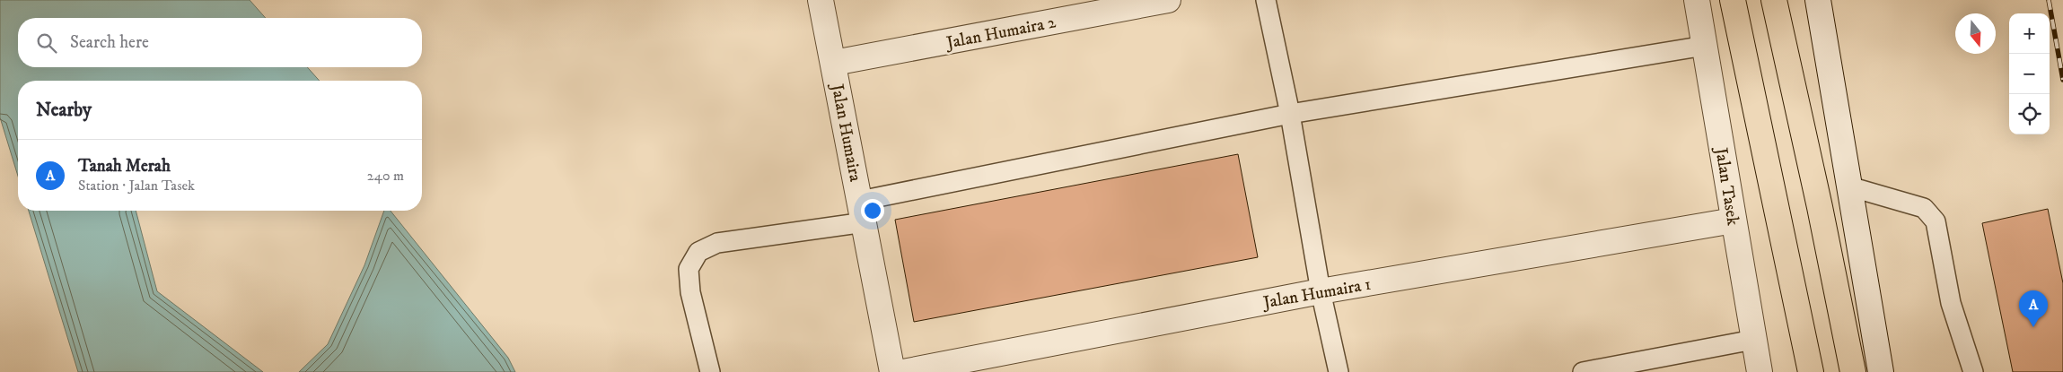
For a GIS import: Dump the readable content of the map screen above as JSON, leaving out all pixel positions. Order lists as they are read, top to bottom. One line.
{"streets":{"street":["Jalan Humaira 2","Jalan Humaira","Jalan Tasek","Jalan Humaira 1"]},"crossings":[["Jalan Humaira 2","Jalan Humaira"],["Jalan Tasek","Jalan Humaira 1"]],"north":"bottom","page":{"map_buttons":["+","−"],"search":"Search here","heading":"Nearby","list":[{"mark":"A","name":"Tanah Merah","note":"Station · Jalan Tasek","value":"240 m"}],"pins":"A"}}
